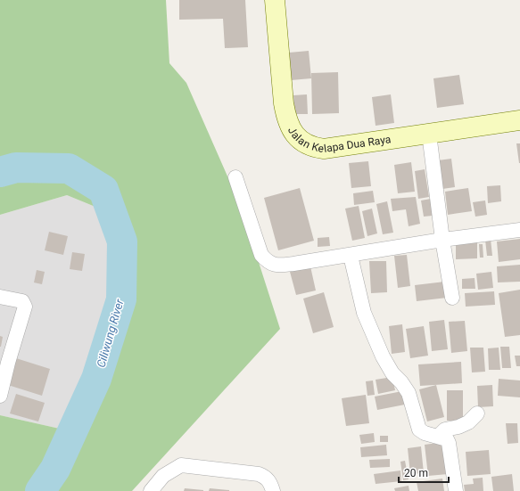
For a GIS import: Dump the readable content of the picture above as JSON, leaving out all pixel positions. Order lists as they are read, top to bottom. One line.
{"streets":{"main road":["Jalan Kelapa Dua Raya"]},"water":["Ciliwung River"],"scale_bar":"20 m"}
